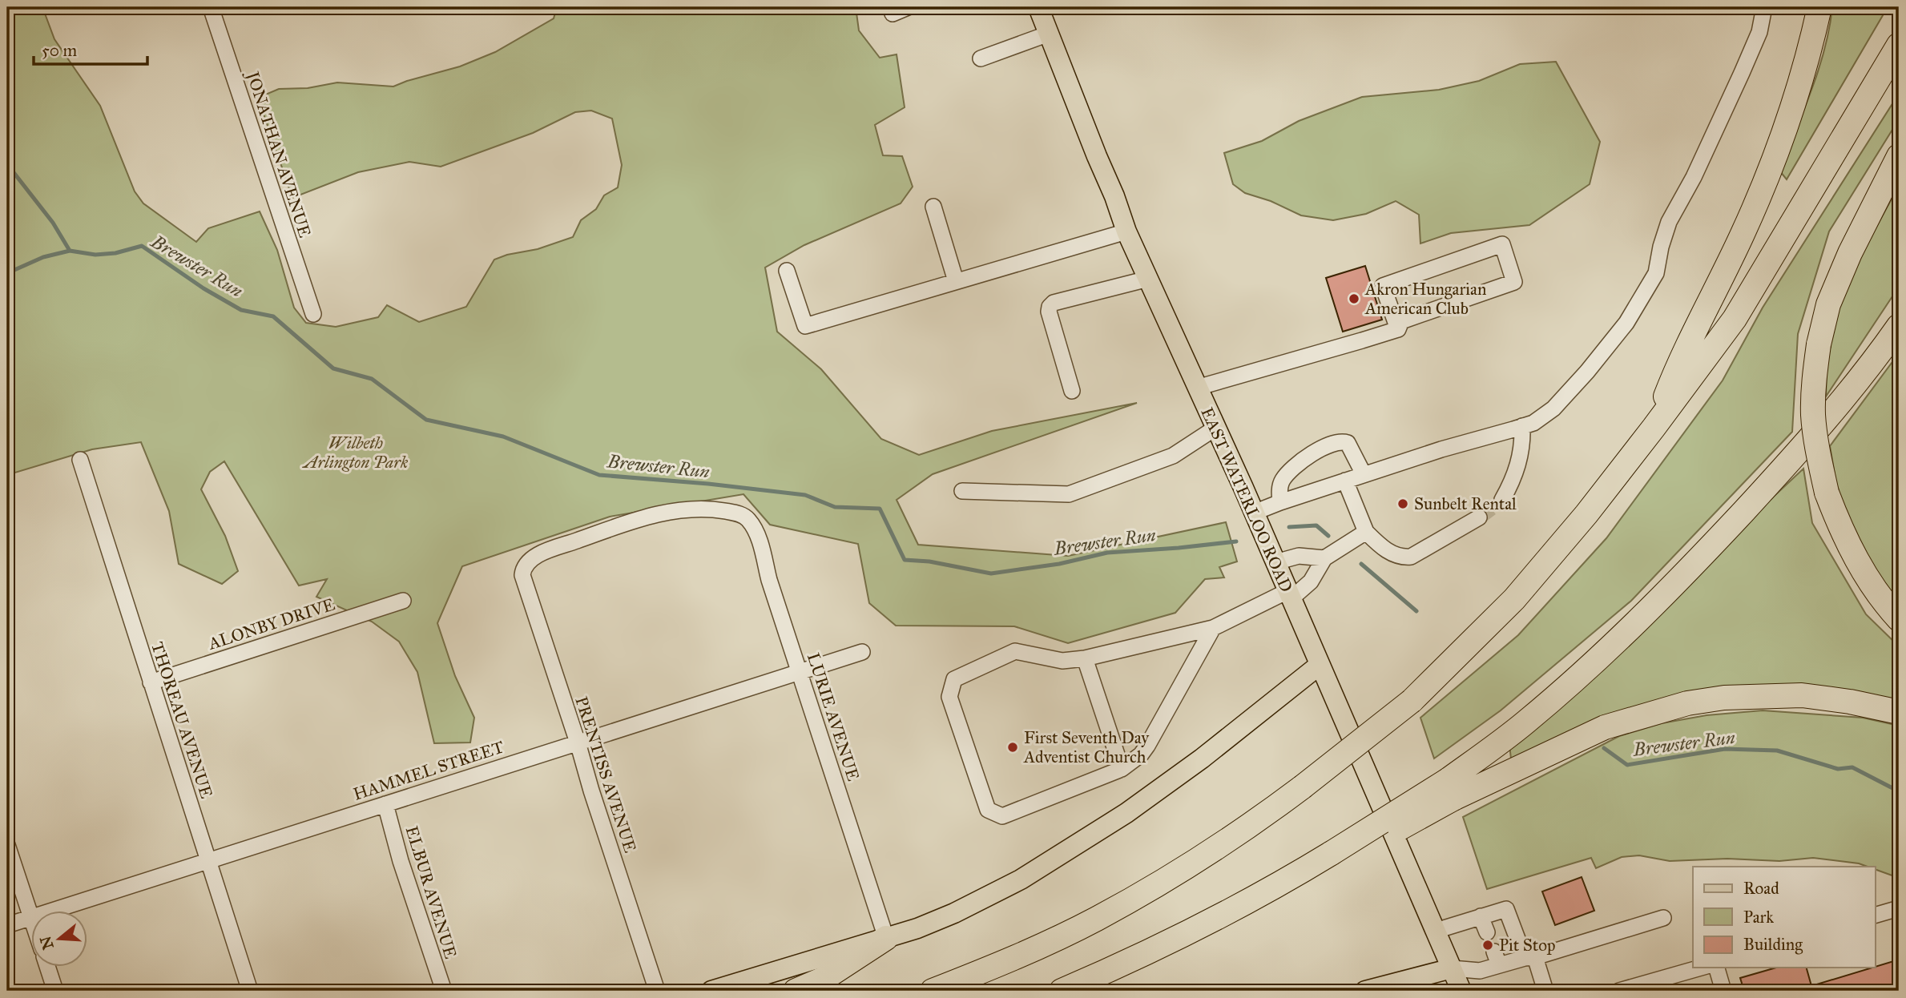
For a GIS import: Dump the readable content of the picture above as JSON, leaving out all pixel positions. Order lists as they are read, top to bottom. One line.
{"streets":{"main road":["EAST WATERLOO ROAD"],"street":["JONATHAN AVENUE","ALONBY DRIVE","LURIE AVENUE","THOREAU AVENUE","HAMMEL STREET","PRENTISS AVENUE","ELBUR AVENUE"]},"crossings":[["ALONBY DRIVE","THOREAU AVENUE"],["LURIE AVENUE","HAMMEL STREET"],["LURIE AVENUE","PRENTISS AVENUE"],["THOREAU AVENUE","HAMMEL STREET"],["HAMMEL STREET","PRENTISS AVENUE"],["HAMMEL STREET","ELBUR AVENUE"]],"water":["Brewster Run"],"parks":["Wilbeth Arlington Park"],"places":["Akron Hungarian American Club","Sunbelt Rental","First Seventh Day Adventist Church","Pit Stop"],"legend":["Road","Park","Building"],"scale_bar":"50 m","north":"left"}
